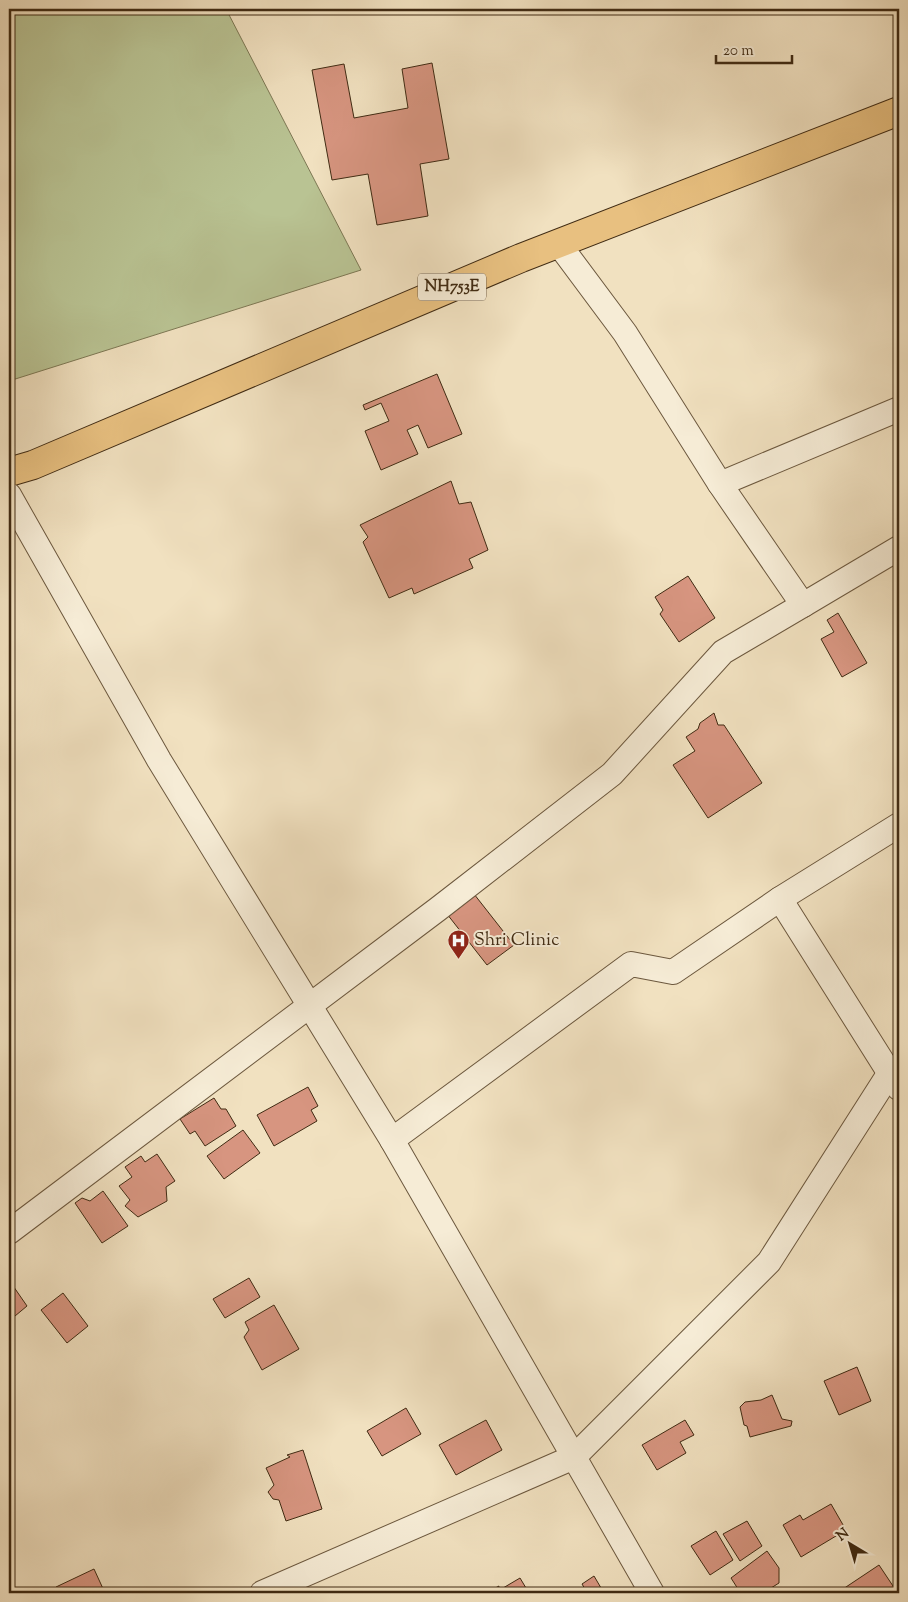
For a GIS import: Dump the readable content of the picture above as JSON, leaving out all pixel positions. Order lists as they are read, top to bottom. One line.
{"streets":{"highway":["NH753E"]},"places":{"hospital":["Shri Clinic"]},"scale_bar":"20 m","north":"top left"}
